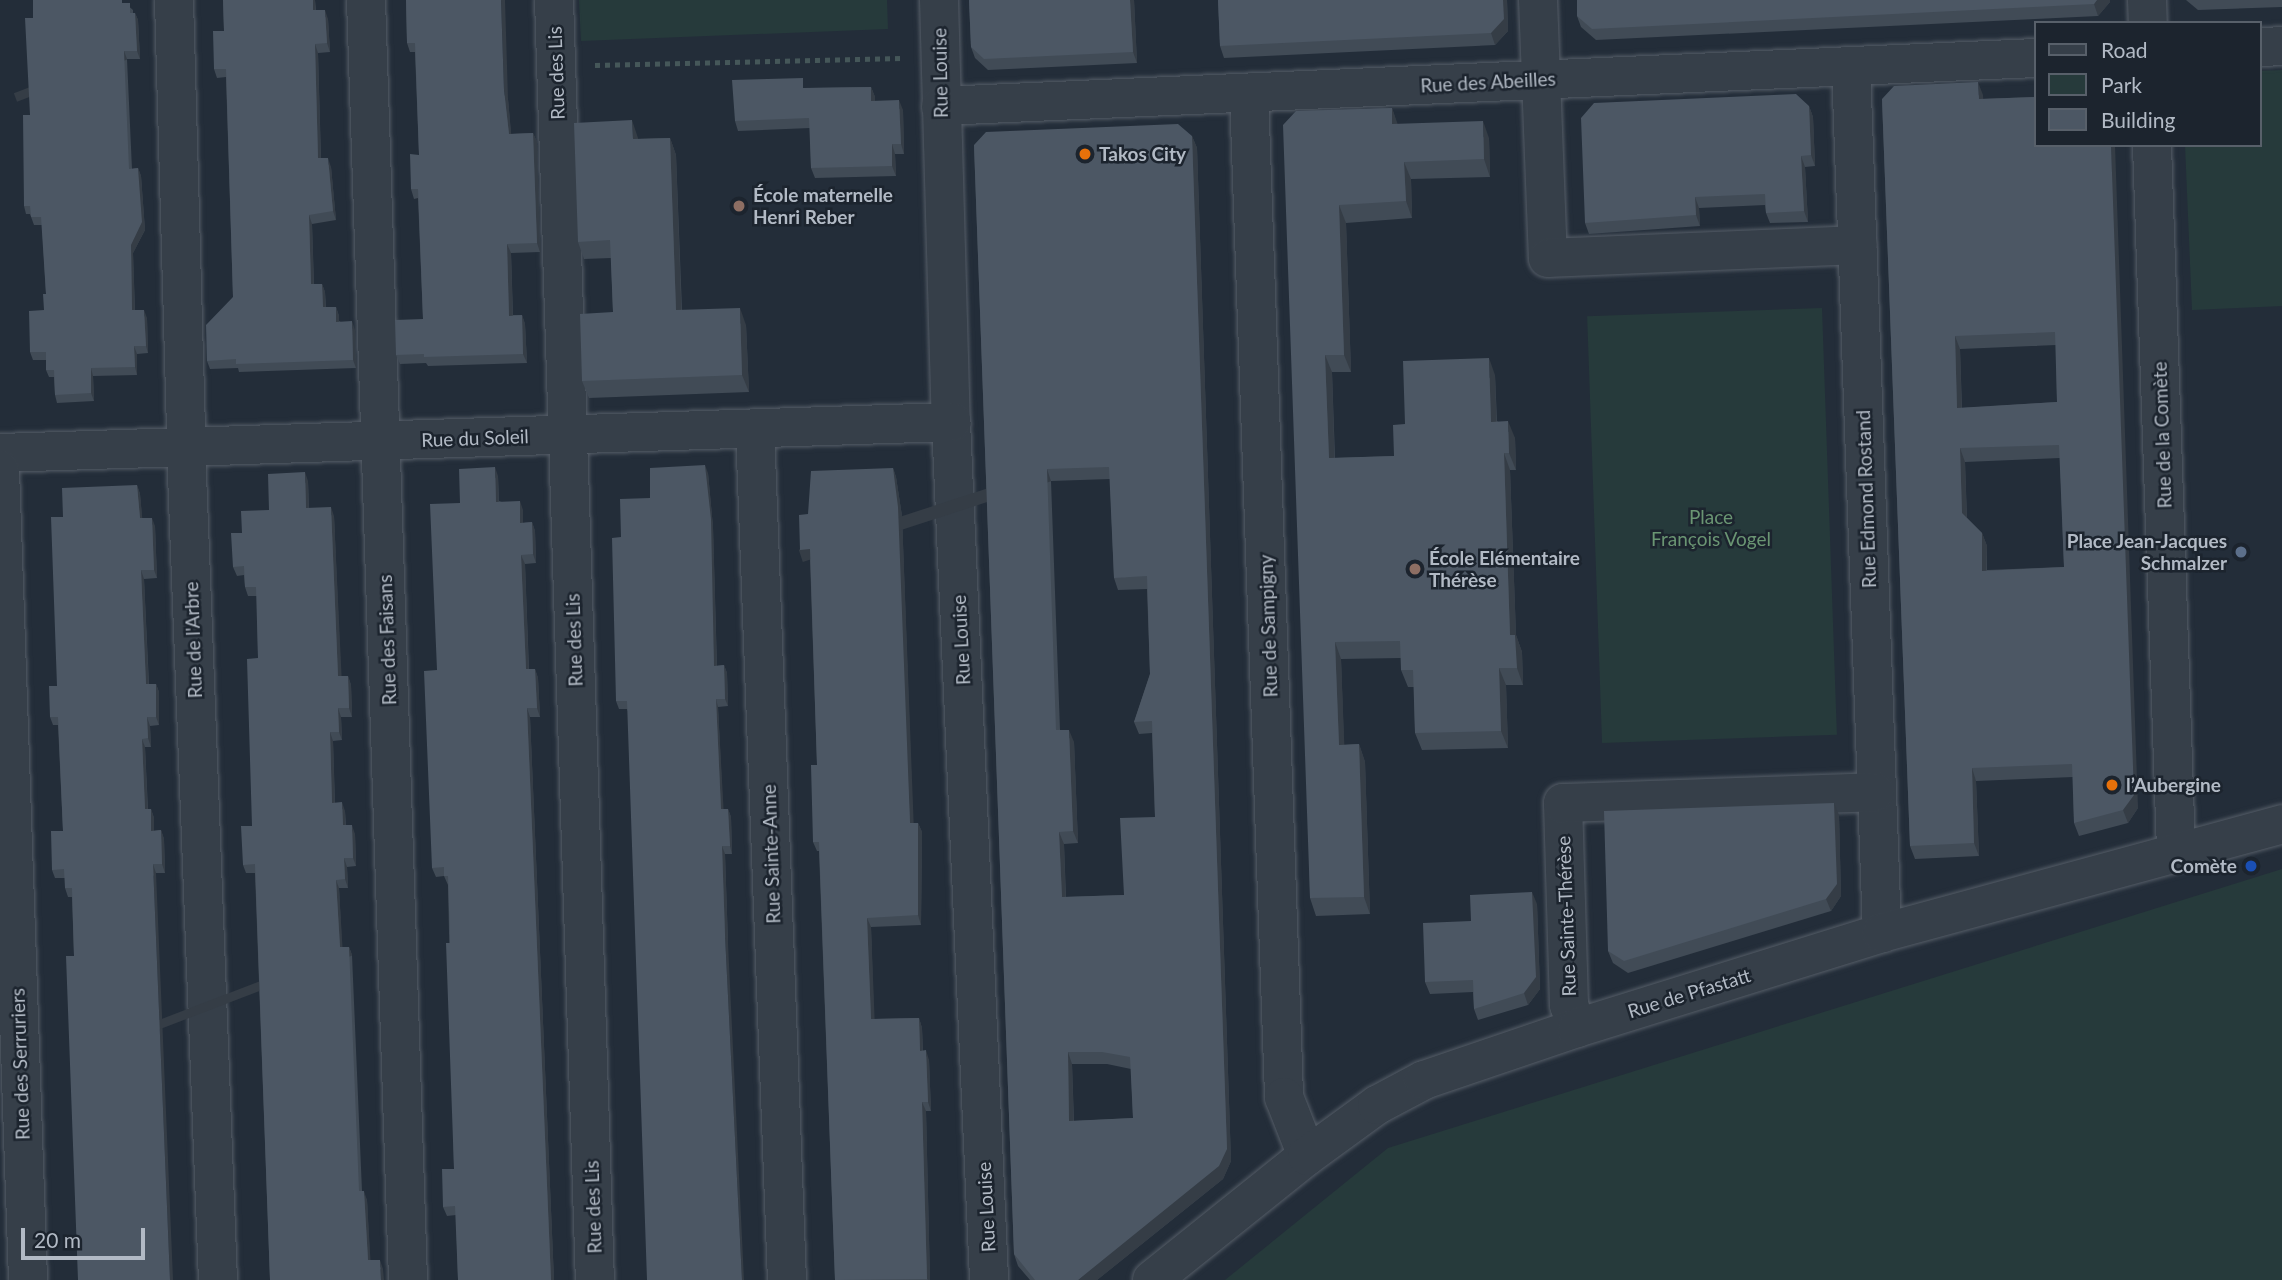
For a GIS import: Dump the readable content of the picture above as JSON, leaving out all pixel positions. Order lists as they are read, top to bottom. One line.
{"streets":{"street":["Rue des Lis","Rue Louise","Rue des Abeilles","Rue de la Comète","Rue du Soleil","Rue Edmond Rostand","Rue de Sampigny","Rue de l'Arbre","Rue des Faisans","Rue Sainte-Anne","Rue Sainte-Thérèse","Rue de Pfastatt","Rue des Serruriers"]},"crossings":[["Rue des Lis","Rue du Soleil"],["Rue Louise","Rue des Abeilles"],["Rue Louise","Rue du Soleil"],["Rue des Abeilles","Rue Edmond Rostand"],["Rue des Abeilles","Rue de Sampigny"],["Rue de la Comète","Rue de Pfastatt"],["Rue du Soleil","Rue de l'Arbre"],["Rue du Soleil","Rue des Faisans"],["Rue du Soleil","Rue Sainte-Anne"],["Rue Edmond Rostand","Rue Sainte-Thérèse"],["Rue Edmond Rostand","Rue de Pfastatt"],["Rue de Sampigny","Rue de Pfastatt"],["Rue Sainte-Thérèse","Rue de Pfastatt"]],"parks":["Place François Vogel"],"places":["Takos City","École maternelle Henri Reber","Place Jean-Jacques Schmalzer","École Elémentaire Thérèse","l’Aubergine","Comète"],"legend":["Road","Park","Building"],"scale_bar":"20 m"}
